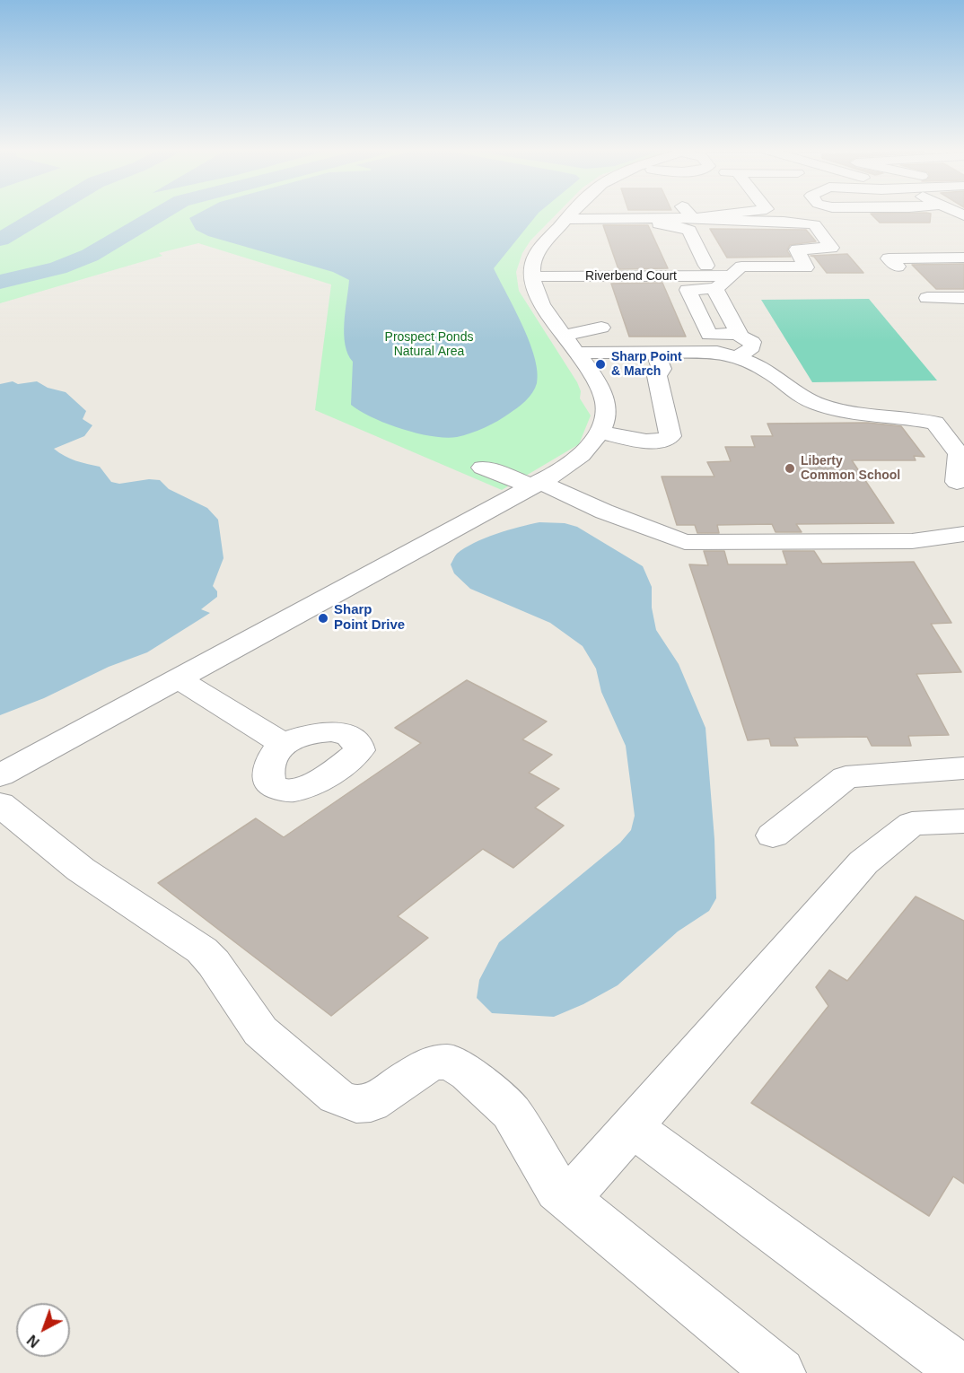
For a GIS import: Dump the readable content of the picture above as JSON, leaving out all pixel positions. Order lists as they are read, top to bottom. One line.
{"streets":{"street":["Riverbend Court"]},"parks":["Prospect Ponds Natural Area"],"places":["Sharp Point & March","Liberty Common School","Sharp Point Drive"],"north":"bottom left"}
